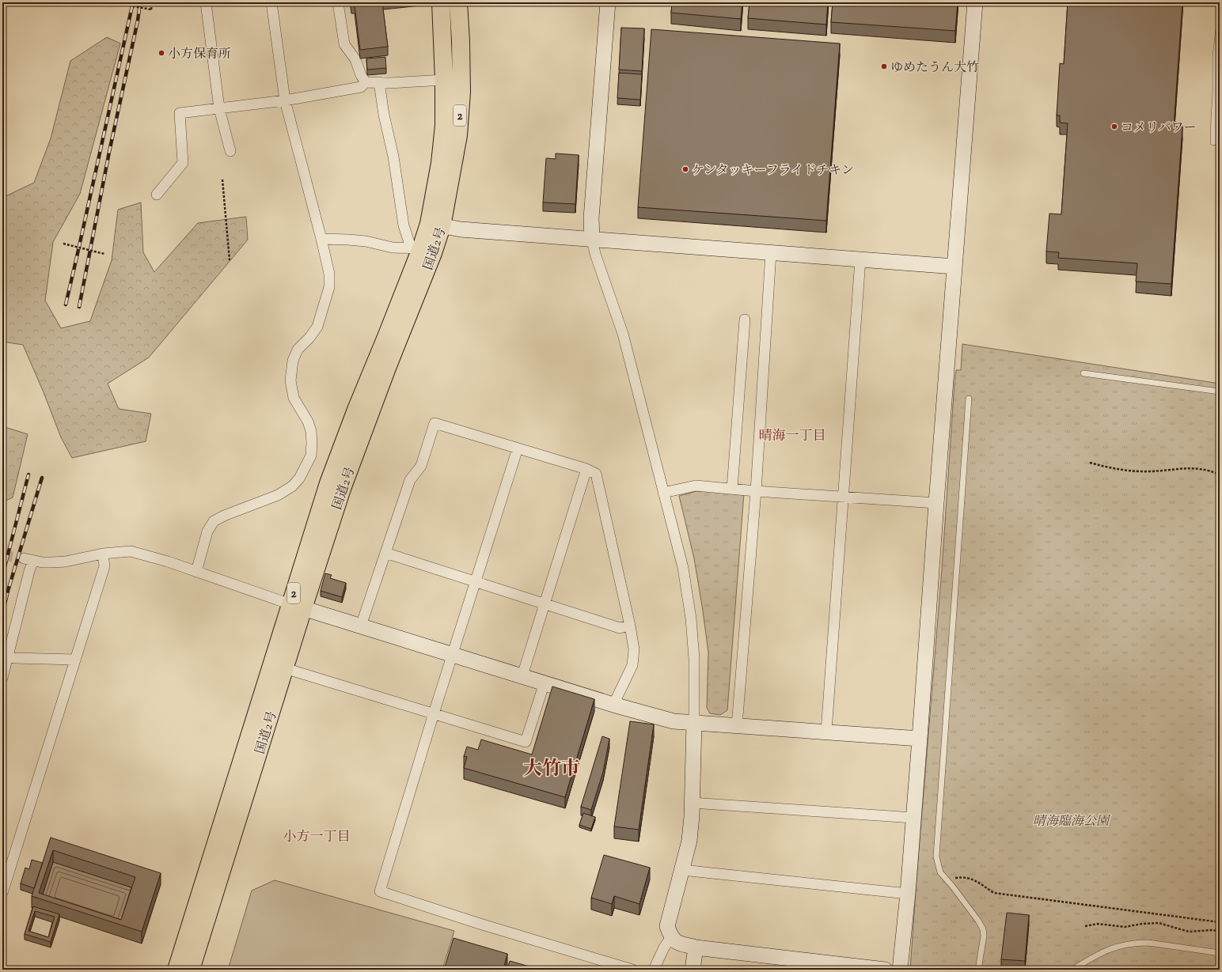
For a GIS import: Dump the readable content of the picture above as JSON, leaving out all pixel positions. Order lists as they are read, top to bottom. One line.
{"streets":{"highway":["2","国道2号"]},"districts":["晴海一丁目","大竹市","小方一丁目"],"parks":["晴海臨海公園"],"places":["小方保育所","ゆめたうん大竹","コメリパワー","ケンタッキーフライドチキン"]}
